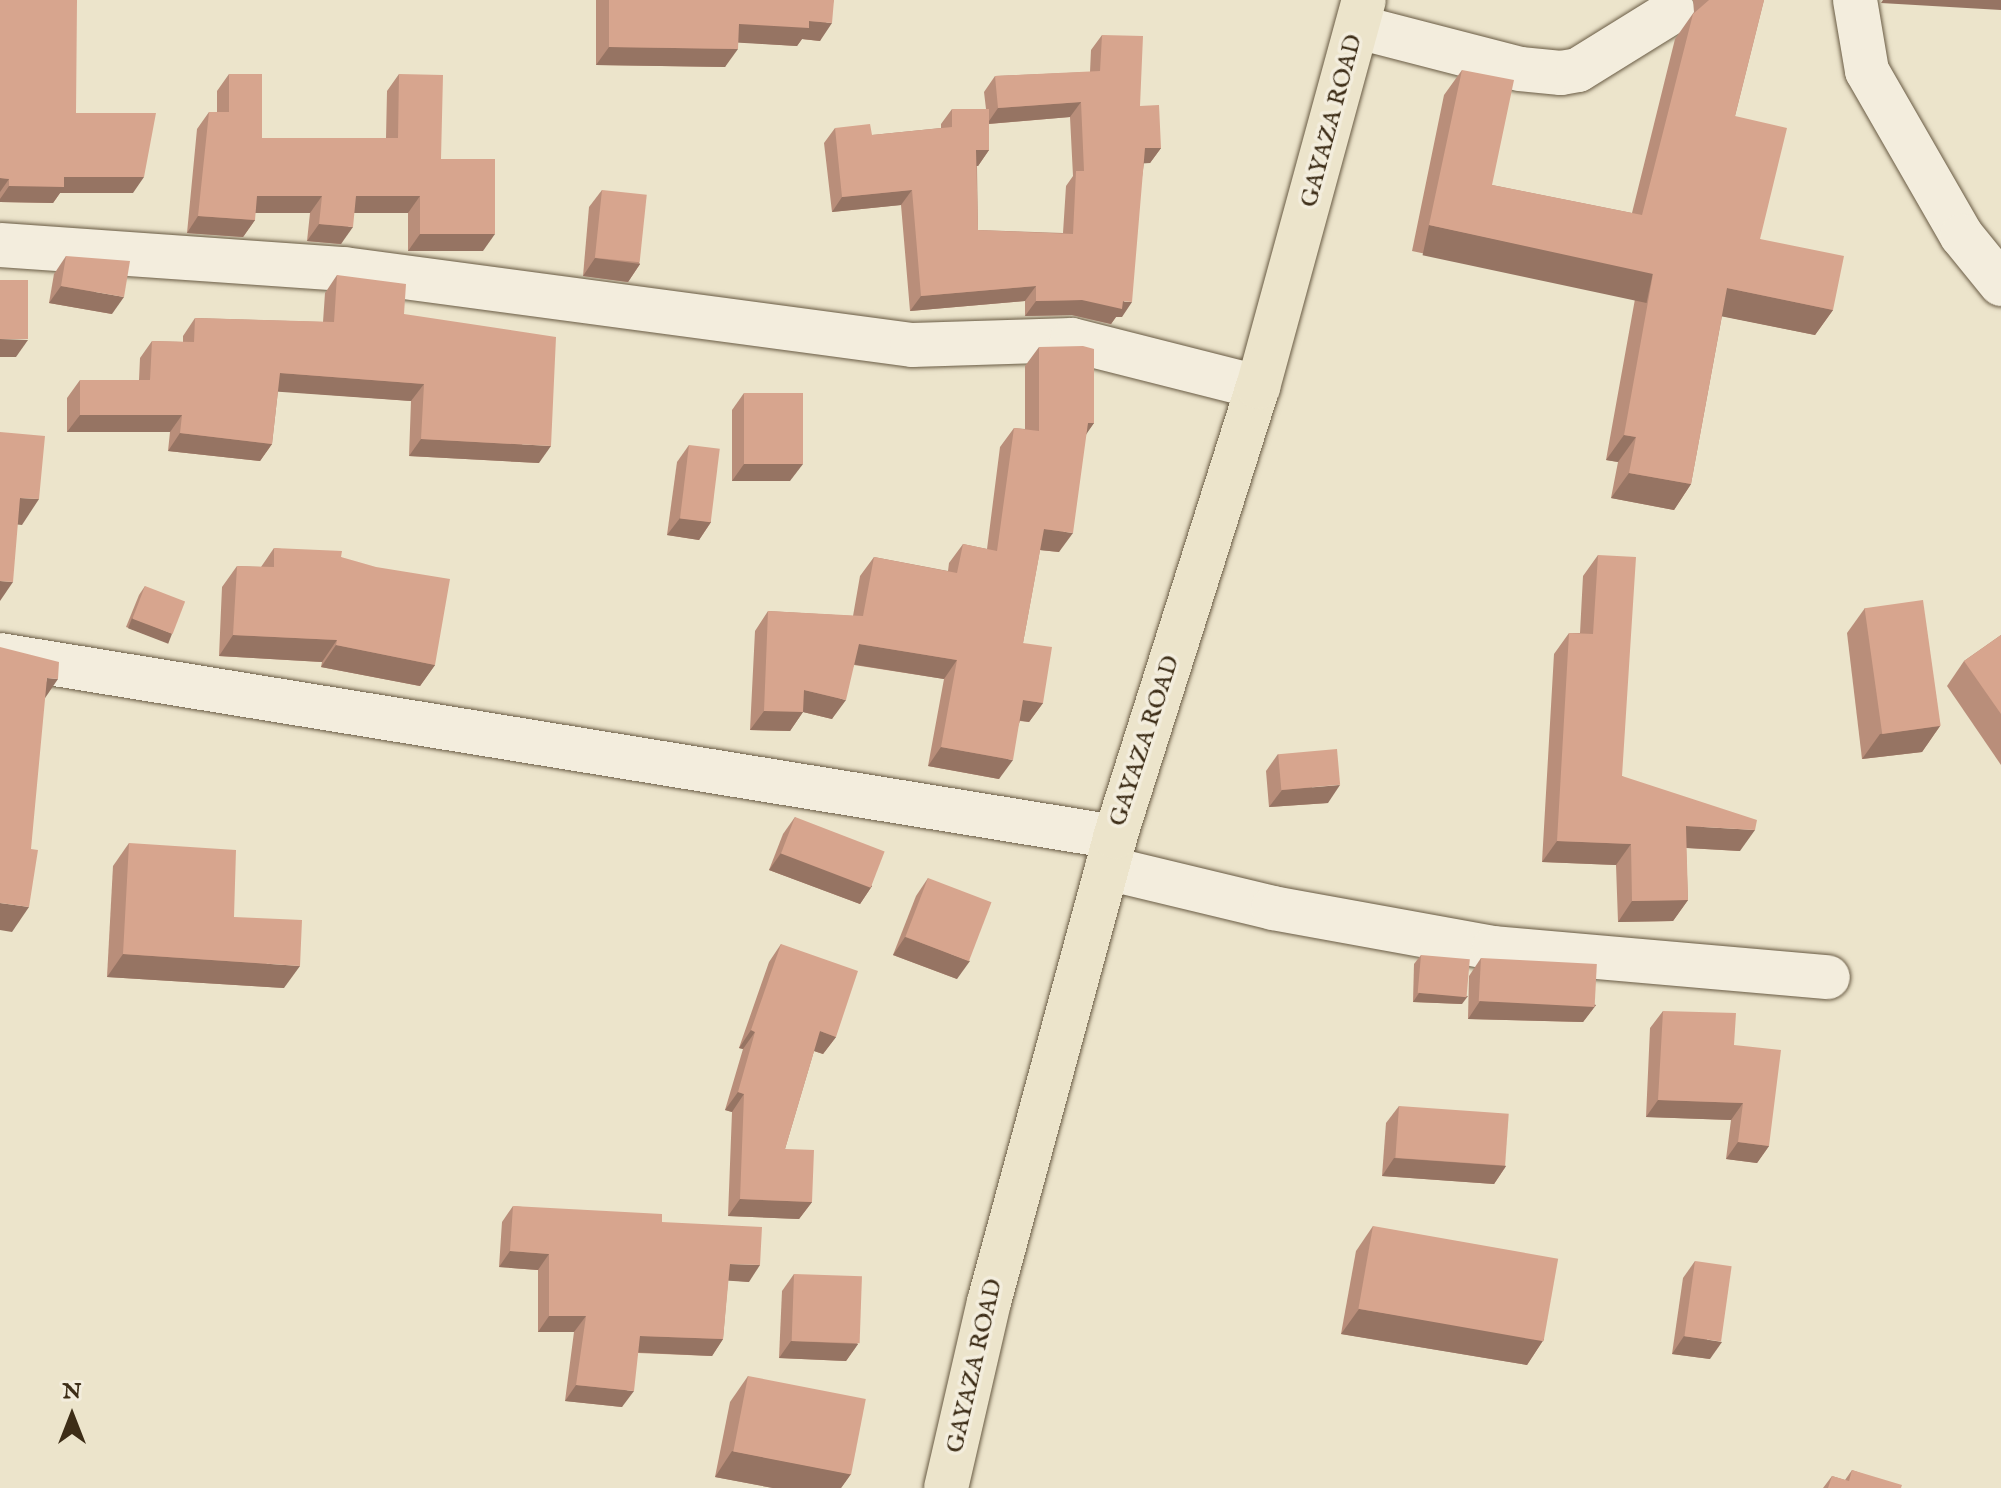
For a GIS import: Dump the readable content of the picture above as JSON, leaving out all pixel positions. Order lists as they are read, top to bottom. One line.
{"streets":{"main road":["GAYAZA ROAD"]},"north":"top"}
